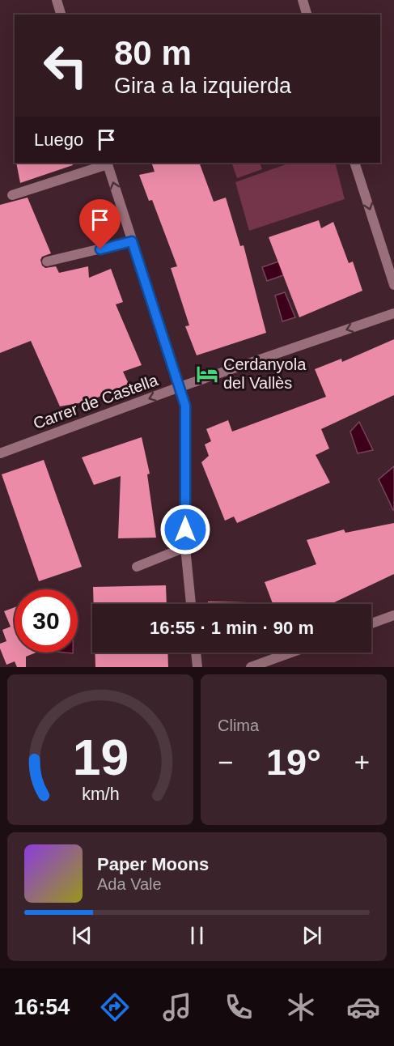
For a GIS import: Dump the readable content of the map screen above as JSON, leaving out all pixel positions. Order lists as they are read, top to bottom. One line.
{"streets":{"street":["Carrer de Castella"]},"one_way":["Carrer de Castella"],"places":{"hotel":["Cerdanyola del Vallès"]},"page":{"turn":["80 m","Gira a la izquierda"],"then":"Luego","limit":"30","trip":"16:55 · 1 min · 90 m","tile":"Clima","heat":["−","19°","+"],"song":["Paper Moons","Ada Vale"],"tabs":"16:54","gauge":["19","km/h"]}}
